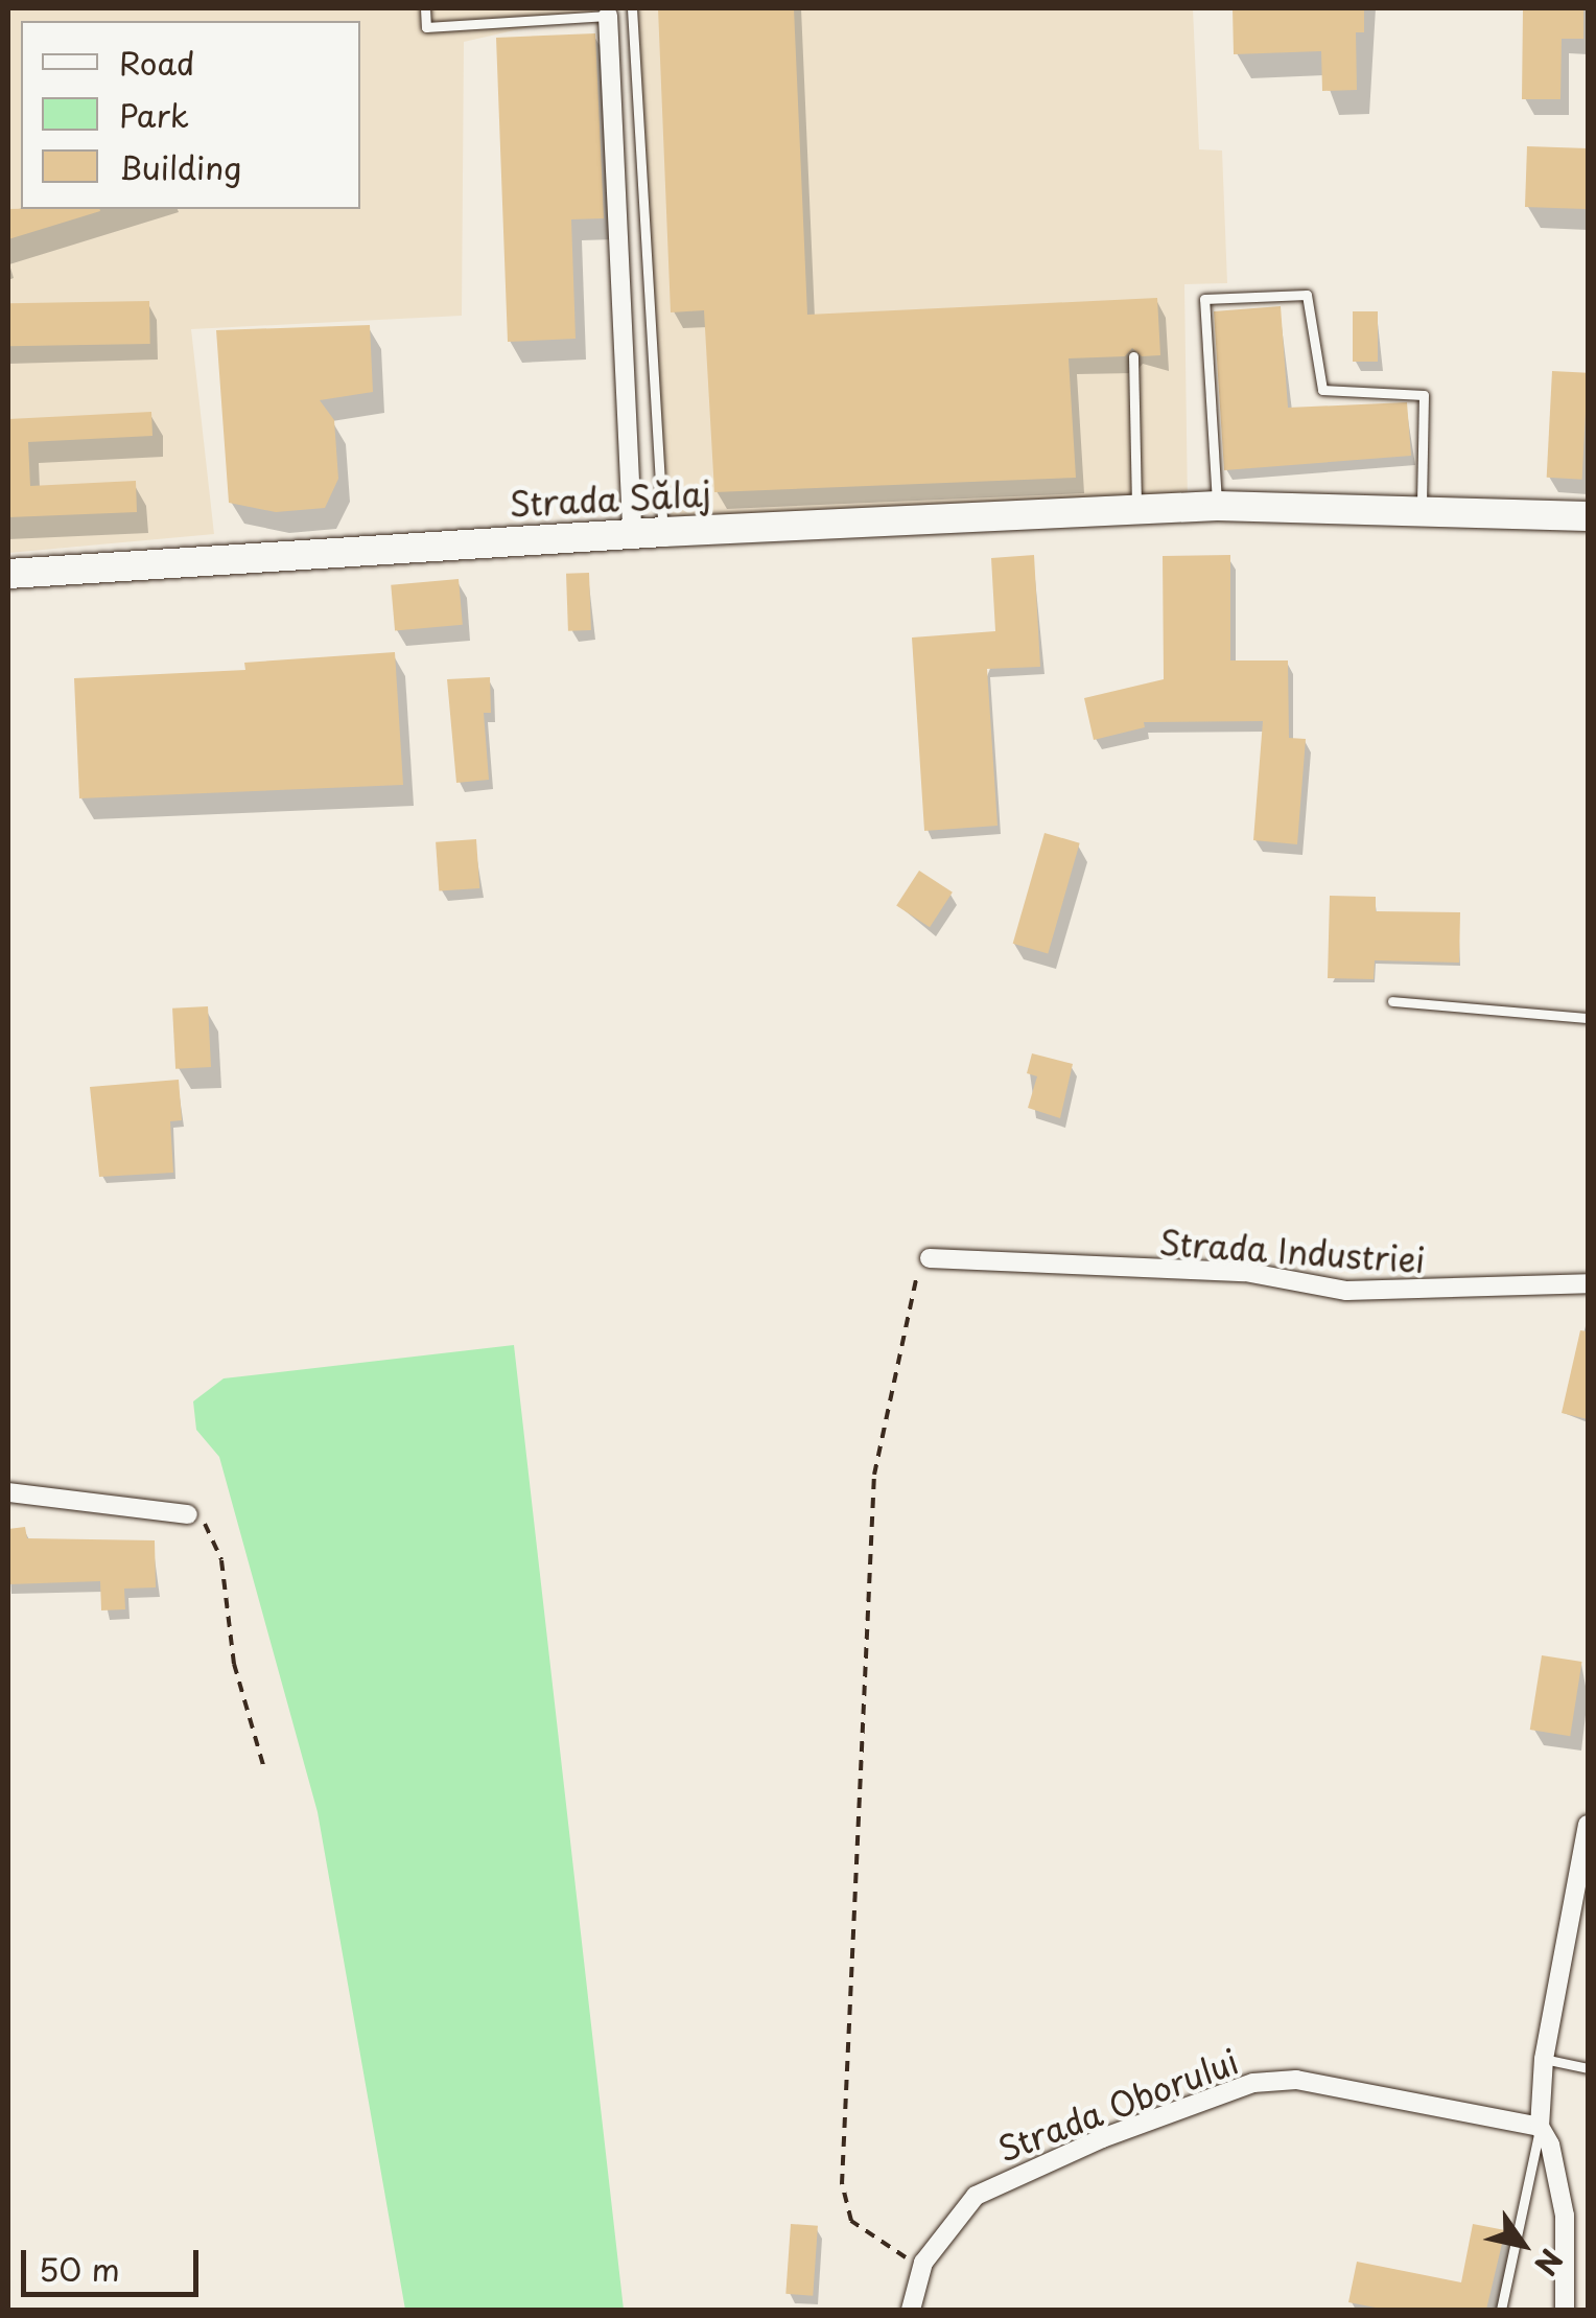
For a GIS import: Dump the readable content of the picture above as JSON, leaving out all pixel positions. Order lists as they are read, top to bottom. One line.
{"streets":{"street":["Strada Sălaj","Strada Industriei","Strada Oborului"]},"legend":["Road","Park","Building"],"scale_bar":"50 m","north":"bottom right"}
